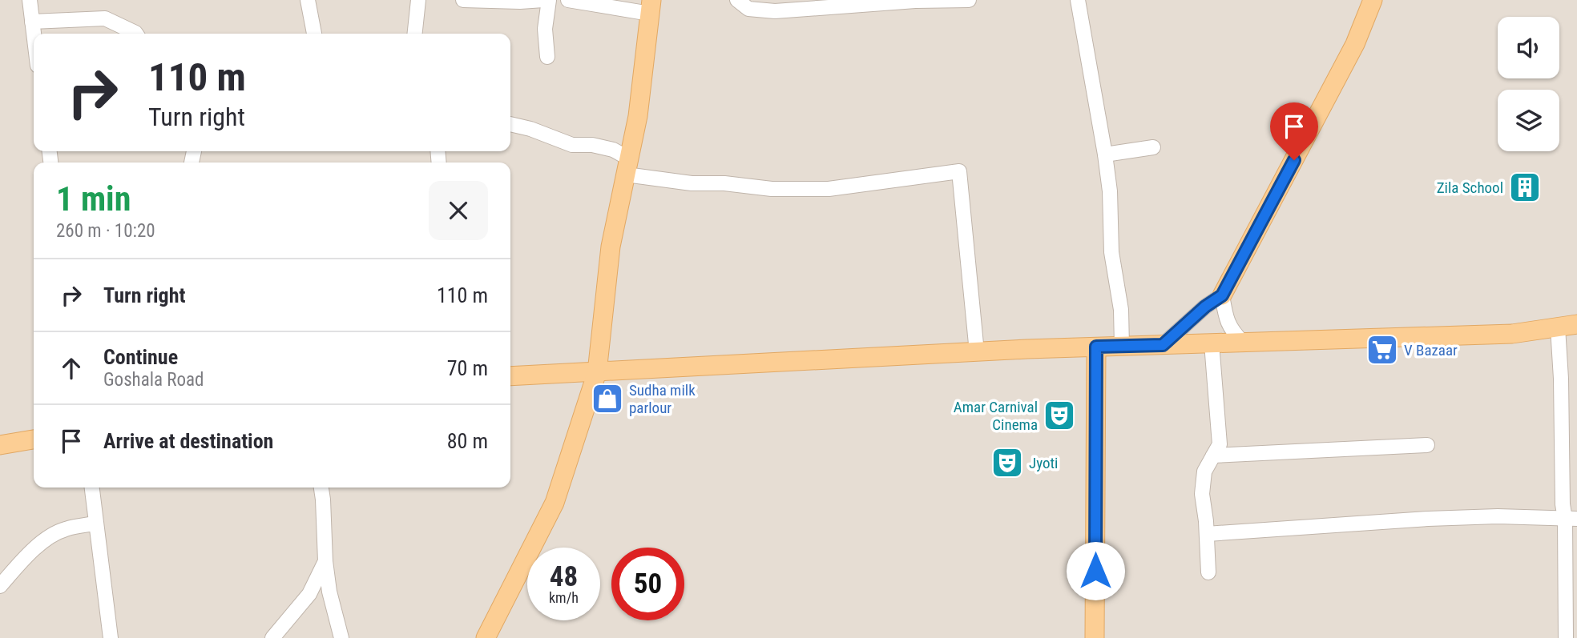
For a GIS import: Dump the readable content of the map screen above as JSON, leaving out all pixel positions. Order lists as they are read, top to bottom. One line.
{"places":{"building":["Zila School"],"supermarket":["V Bazaar"],"shop":["Sudha milk parlour"],"theatre":["Amar Carnival Cinema","Jyoti"]},"page":{"turn":["110 m","Turn right"],"heading":["1 min","260 m · 10:20"],"list":[{"name":"Turn right","value":"110 m"},{"name":"Continue","note":"Goshala Road","value":"70 m"},{"name":"Arrive at destination","value":"80 m"}],"speed":"48 km/h","limit":"50"}}
